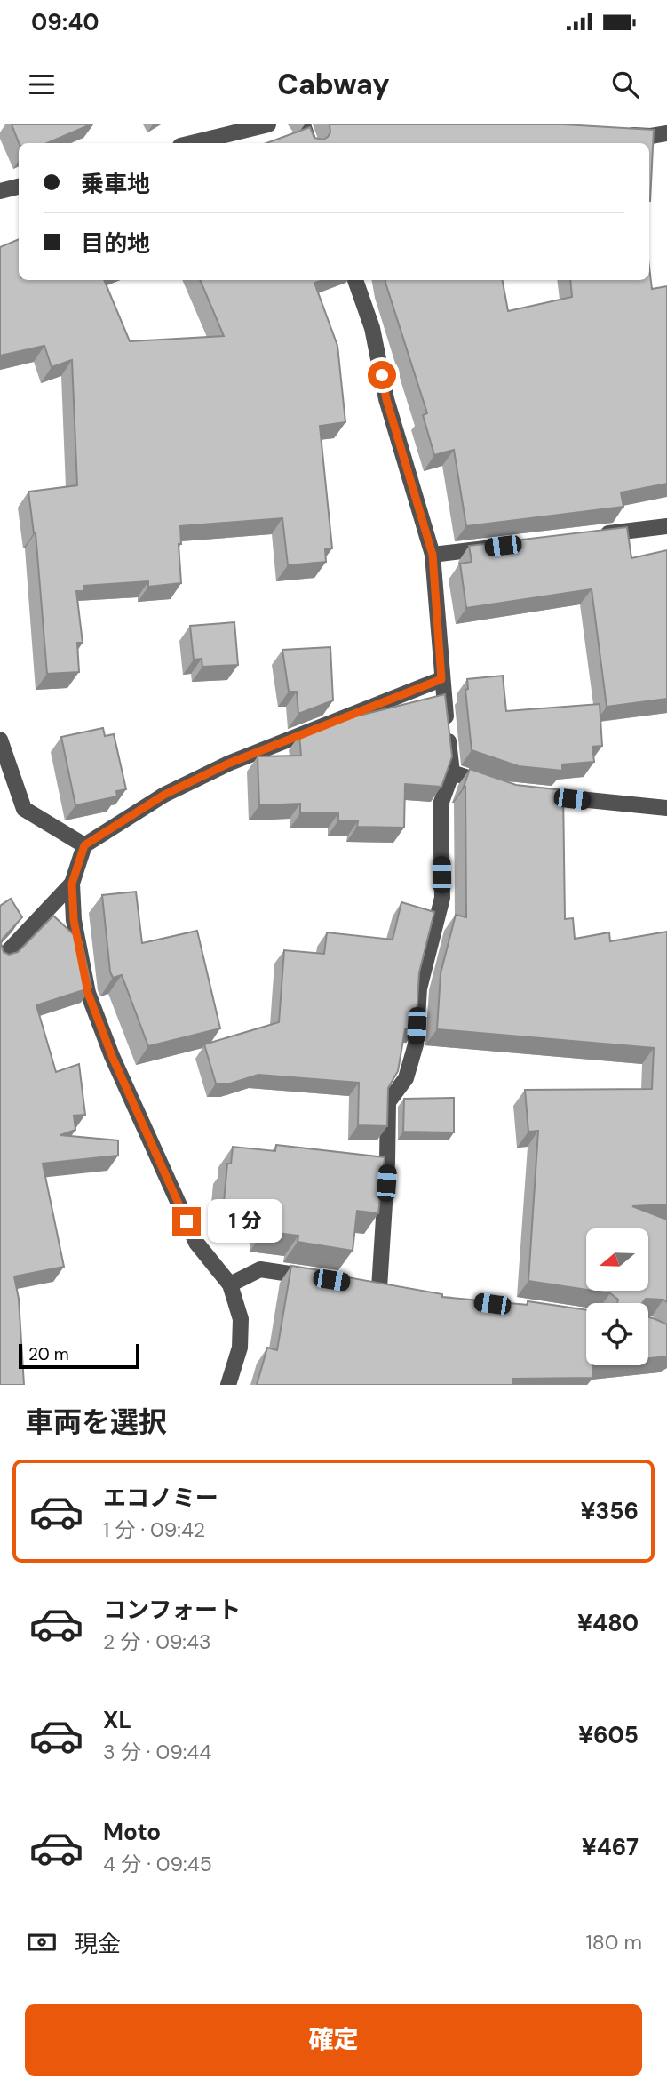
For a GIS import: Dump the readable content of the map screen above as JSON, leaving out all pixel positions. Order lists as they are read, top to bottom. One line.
{"scale_bar":"20 m","north":"left","page":{"status":"09:40","header":"Cabway","banner":["乗車地","目的地"],"bubble":"1 分","scale":"20 m","heading":"車両を選択","list":[{"name":"エコノミー","note":"1 分 · 09:42","value":"¥356"},{"name":"コンフォート","note":"2 分 · 09:43","value":"¥480"},{"name":"XL","note":"3 分 · 09:44","value":"¥605"},{"name":"Moto","note":"4 分 · 09:45","value":"¥467"}],"pay":["現金","180 m"],"buttons":"確定"}}
